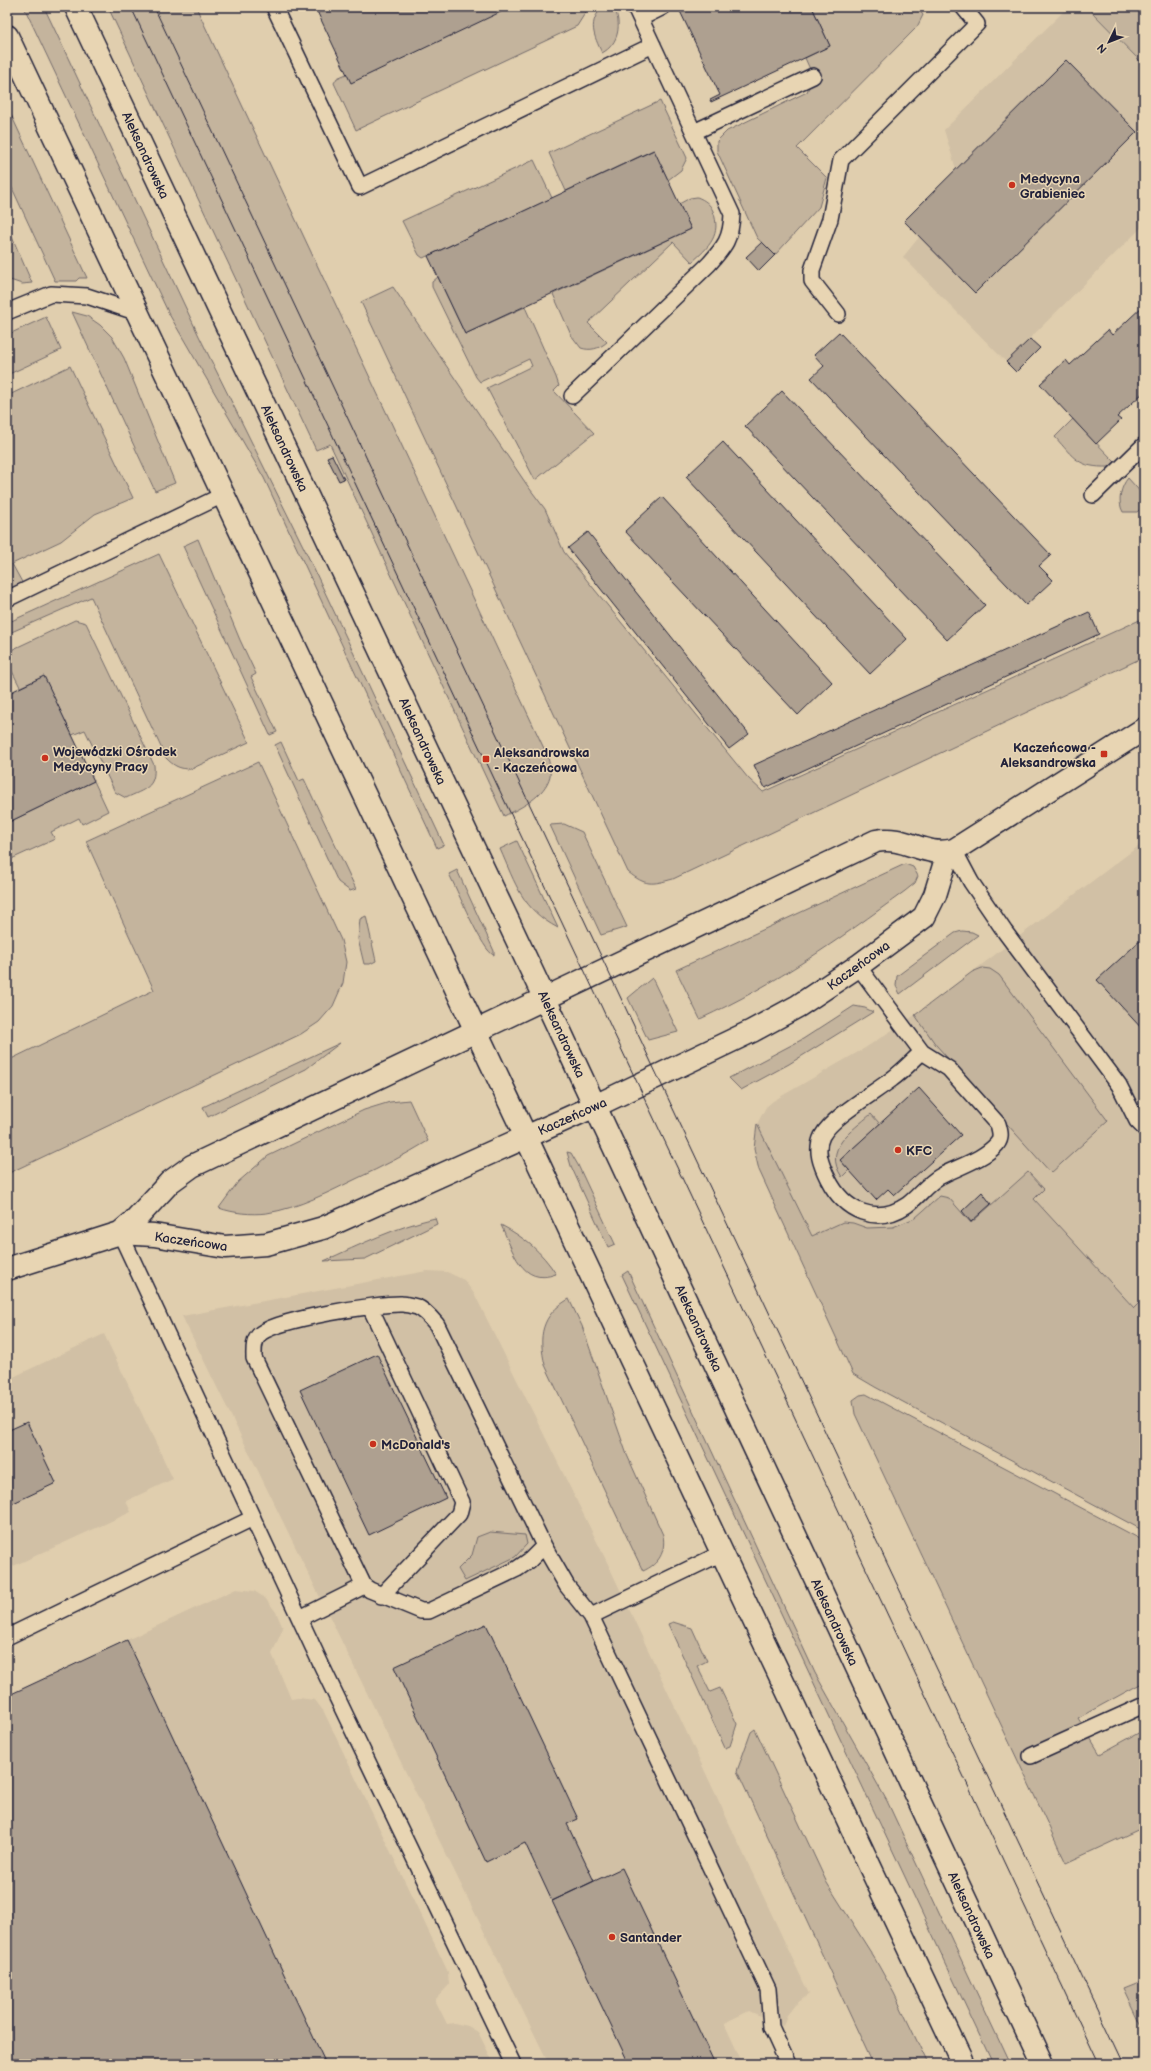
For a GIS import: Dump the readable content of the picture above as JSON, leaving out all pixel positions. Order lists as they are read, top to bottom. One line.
{"streets":{"main road":["Aleksandrowska","Kaczeńcowa"]},"crossings":[["Aleksandrowska","Kaczeńcowa"]],"places":{"other":["Medycyna Grabieniec","Wojewódzki Ośrodek Medycyny Pracy","KFC","McDonald's","Santander"],"transit":["Kaczeńcowa - Aleksandrowska","Aleksandrowska - Kaczeńcowa"]},"north":"bottom left"}
